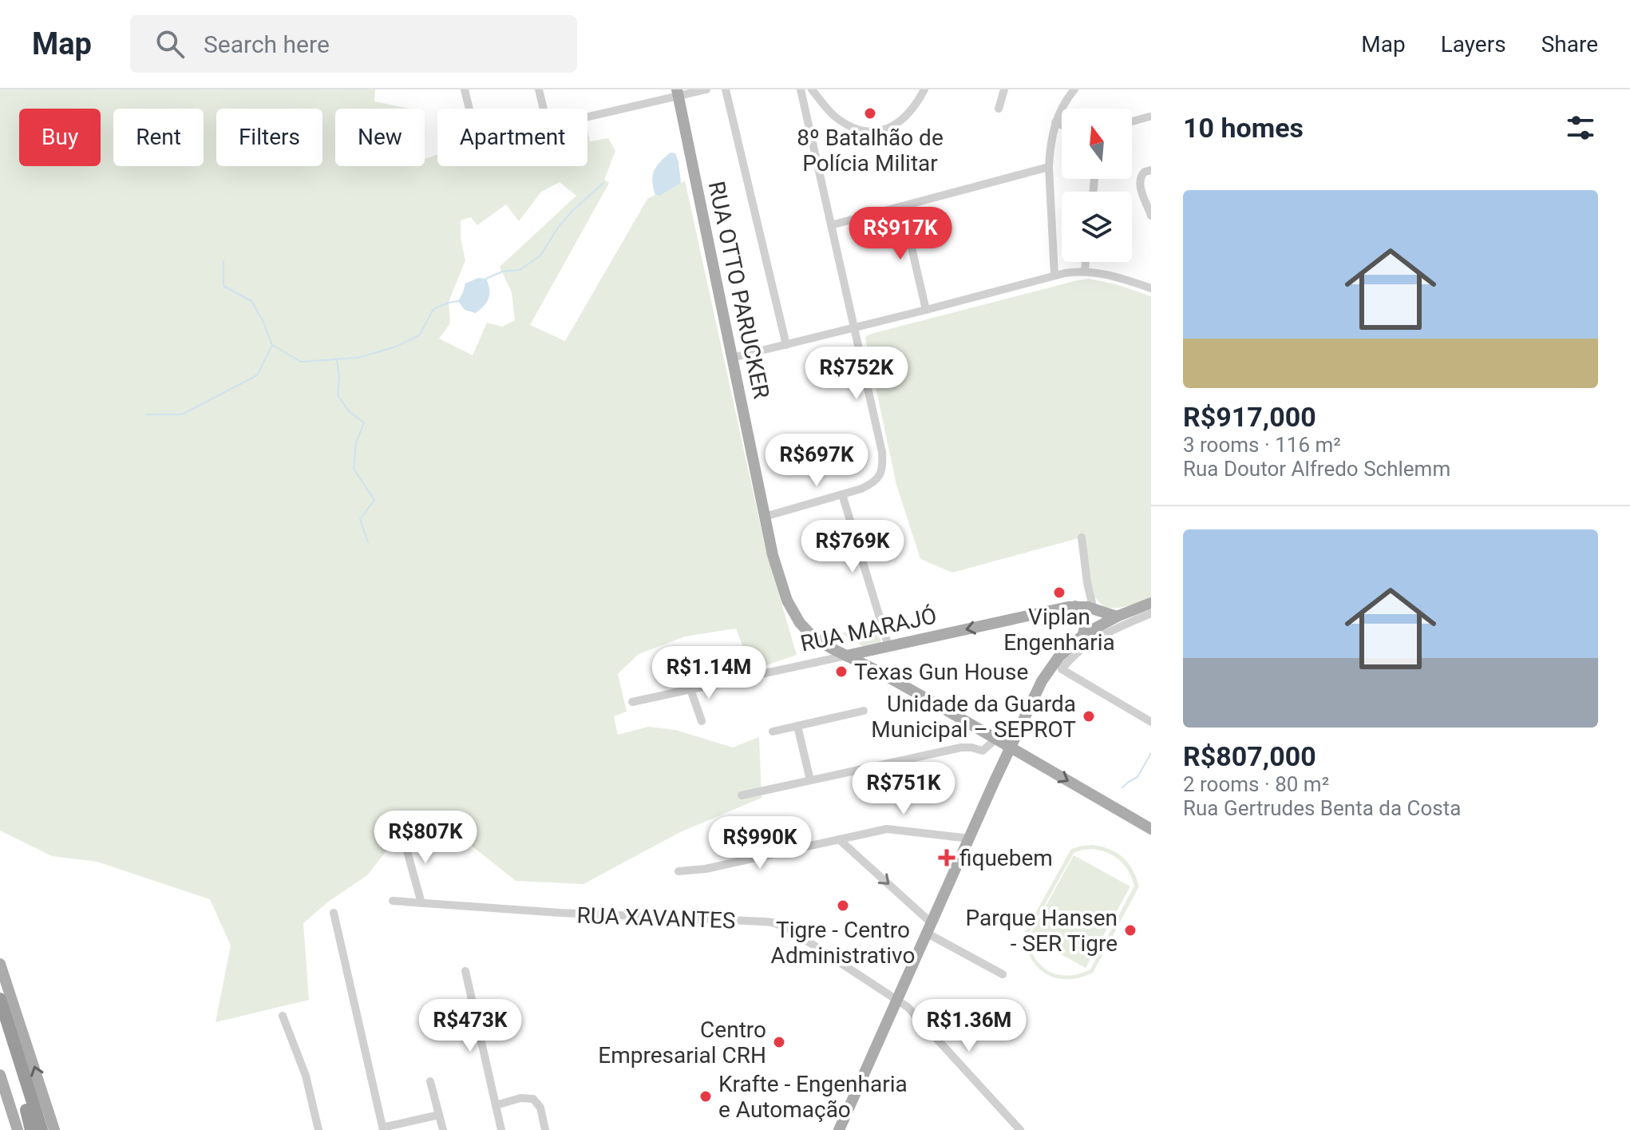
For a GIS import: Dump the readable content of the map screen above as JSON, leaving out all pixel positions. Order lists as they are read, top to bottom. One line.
{"streets":{"main road":["RUA OTTO PARUCKER","RUA MARAJÓ"],"street":["RUA XAVANTES"]},"crossings":[["RUA OTTO PARUCKER","RUA MARAJÓ"]],"one_way":["RUA MARAJÓ"],"places":{"other":["8º Batalhão de Polícia Militar","Viplan Engenharia","Texas Gun House","Unidade da Guarda Municipal – SEPROT","Tigre - Centro Administrativo","Parque Hansen - SER Tigre","Centro Empresarial CRH","Krafte - Engenharia e Automação"],"health":["fiquebem"]},"north":"top","page":{"header":"Map","search":"Search here","nav":["Map","Layers","Share"],"heading":"10 homes","chip":["Buy","Rent","Filters","New","Apartment"],"list":[{"name":"R$917,000","note":"3 rooms · 116 m² · Rua Doutor Alfredo Schlemm"},{"name":"R$807,000","note":"2 rooms · 80 m² · Rua Gertrudes Benta da Costa"}],"price":["R$917K","R$752K","R$697K","R$769K","R$1.14M","R$751K","R$807K","R$990K","R$473K","R$1.36M"]}}
